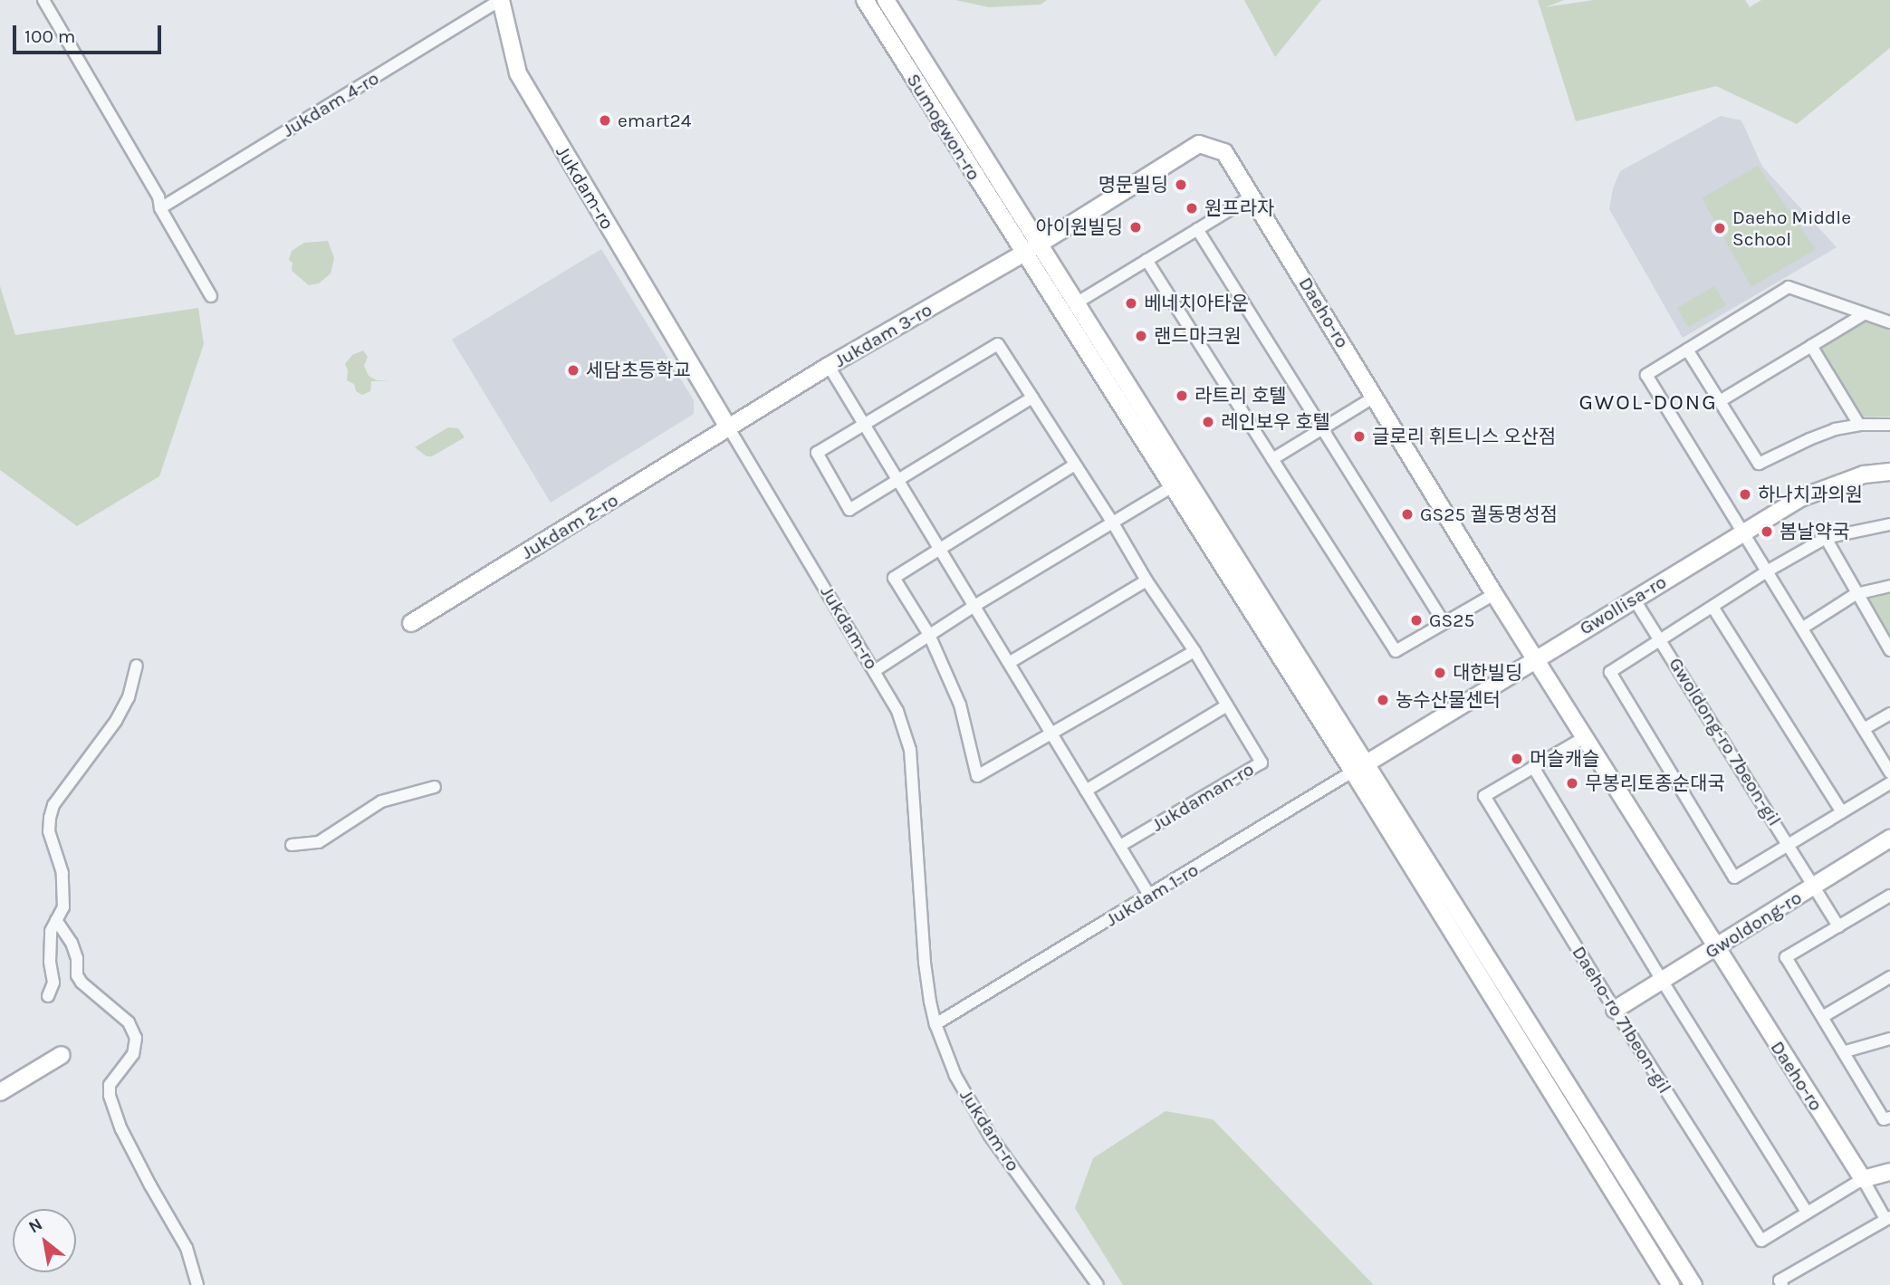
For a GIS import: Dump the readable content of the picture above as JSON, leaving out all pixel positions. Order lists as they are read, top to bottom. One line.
{"streets":{"street":["Jukdam 4-ro","Sumogwon-ro","Jukdam-ro","Daeho-ro","Jukdam 3-ro","Jukdam 2-ro","Gwollisa-ro","Gwoldong-ro 7beon-gil","Jukdaman-ro","Jukdam 1-ro","Gwoldong-ro","Daeho-ro 71beon-gil"]},"crossings":[["Jukdam 4-ro","Jukdam-ro"],["Sumogwon-ro","Daeho-ro"],["Sumogwon-ro","Jukdam 3-ro"],["Jukdam-ro","Jukdam 3-ro"],["Jukdam-ro","Jukdam 2-ro"],["Jukdam-ro","Jukdam 1-ro"],["Daeho-ro","Jukdam 3-ro"],["Daeho-ro","Gwollisa-ro"],["Daeho-ro","Gwoldong-ro"],["Daeho-ro","Daeho-ro 71beon-gil"],["Jukdam 3-ro","Jukdam 2-ro"],["Gwollisa-ro","Gwoldong-ro 7beon-gil"],["Gwollisa-ro","Jukdam 1-ro"],["Gwoldong-ro 7beon-gil","Gwoldong-ro"],["Gwoldong-ro","Daeho-ro 71beon-gil"]],"districts":["GWOL-DONG"],"places":["emart24","명문빌딩","원프라자","아이원빌딩","Daeho Middle School","베네치아타운","랜드마크원","세담초등학교","라트리 호텔","레인보우 호텔","글로리 휘트니스 오산점","하나치과의원","GS25 궐동명성점","봄날약국","GS25","대한빌딩","농수산물센터","머슬캐슬","무봉리토종순대국"],"scale_bar":"100 m","north":"top left"}
